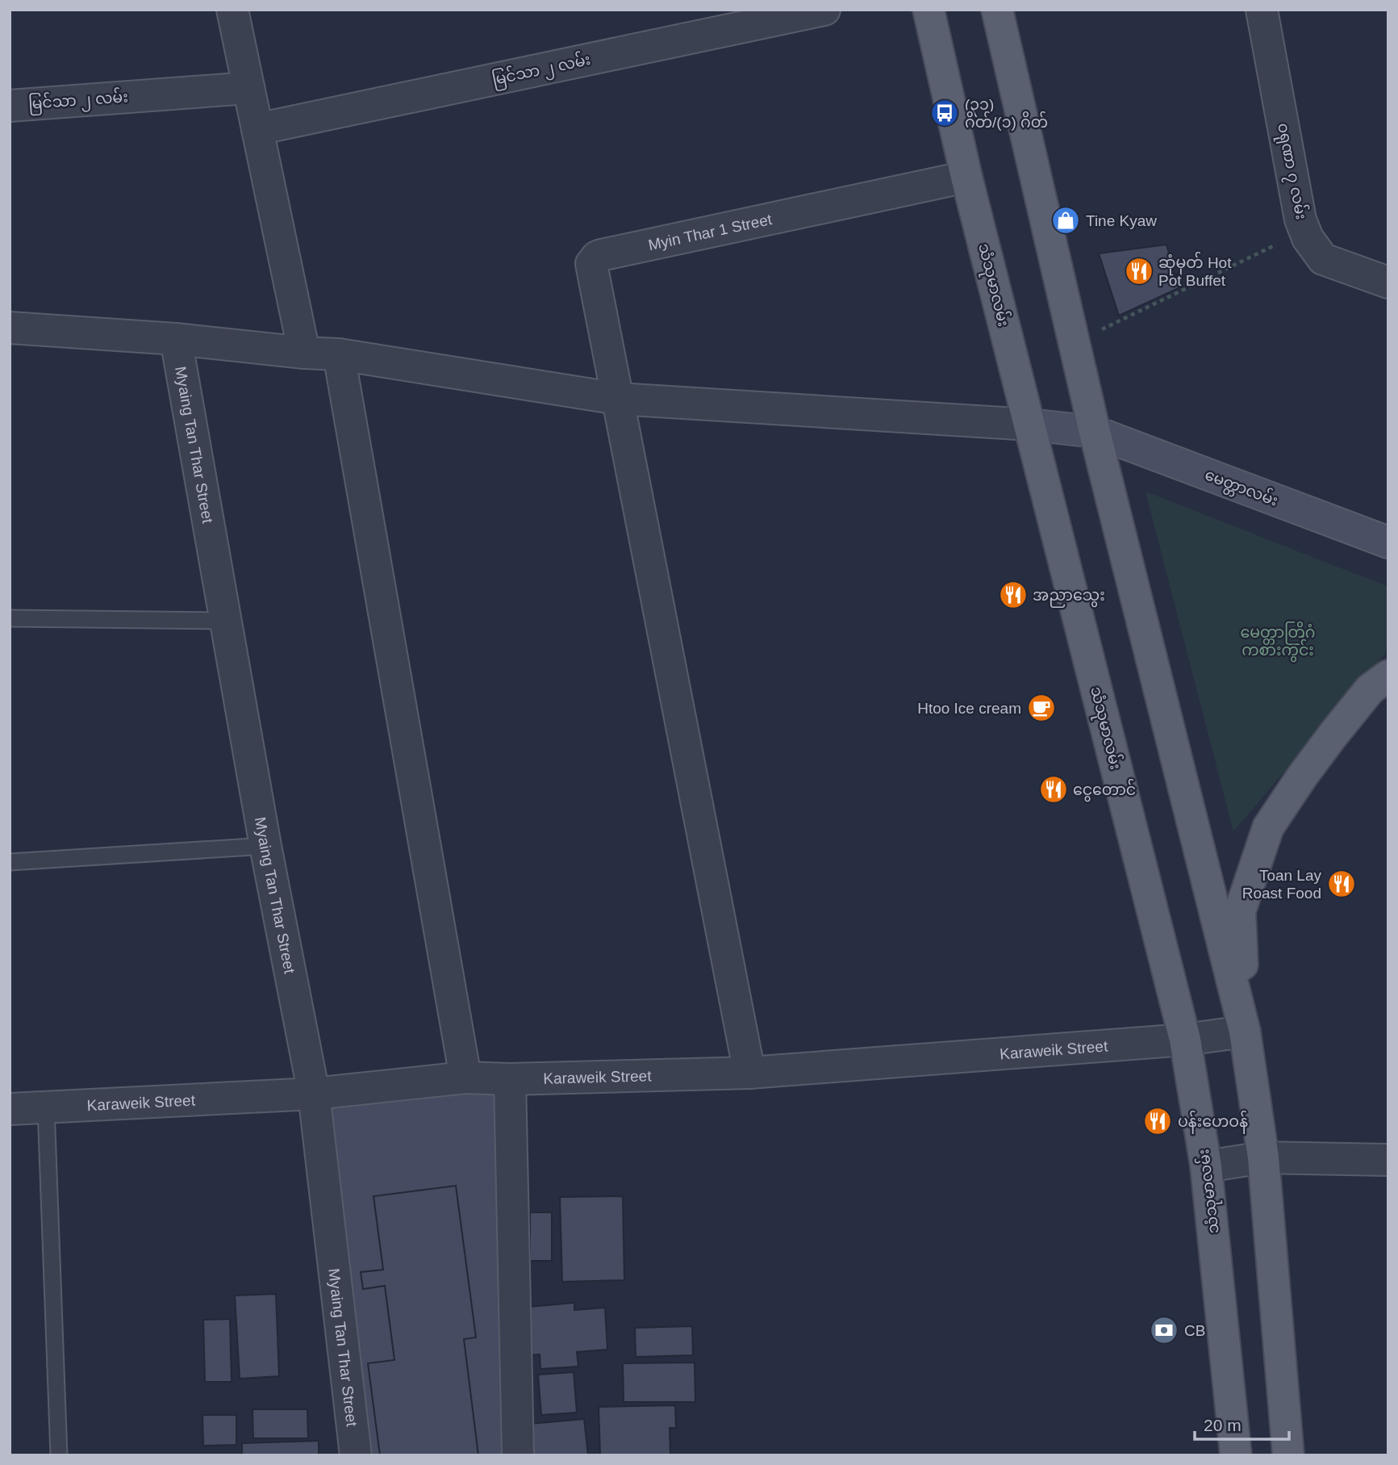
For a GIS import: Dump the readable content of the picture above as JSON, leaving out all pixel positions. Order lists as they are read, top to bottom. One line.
{"streets":{"main road":["သံသုမာလမ်း","မေတ္တာလမ်း"],"street":["မြင်သာ ၂ လမ်း","၀ရုဏာ ၇ လမ်း","Myin Thar 1 Street","Myaing Tan Thar Street","Karaweik Street"]},"crossings":[["Myin Thar 1 Street","သံသုမာလမ်း"],["Myin Thar 1 Street","Karaweik Street"],["သံသုမာလမ်း","မေတ္တာလမ်း"],["သံသုမာလမ်း","Karaweik Street"],["Myaing Tan Thar Street","Karaweik Street"]],"parks":["မေတ္တာတြိဂံ ကစားကွင်း"],"places":{"bus stop":["(၃၁) ဂိတ်/(၁) ဂိတ်"],"shop":["Tine Kyaw"],"restaurant":["ဆုံမှတ် Hot Pot Buffet","အညာသွေး","ငွေတောင်","Toan Lay Roast Food","ပန်းဟေဝန်"],"cafe":["Htoo Ice cream"],"bank":["CB"]},"scale_bar":"20 m"}
